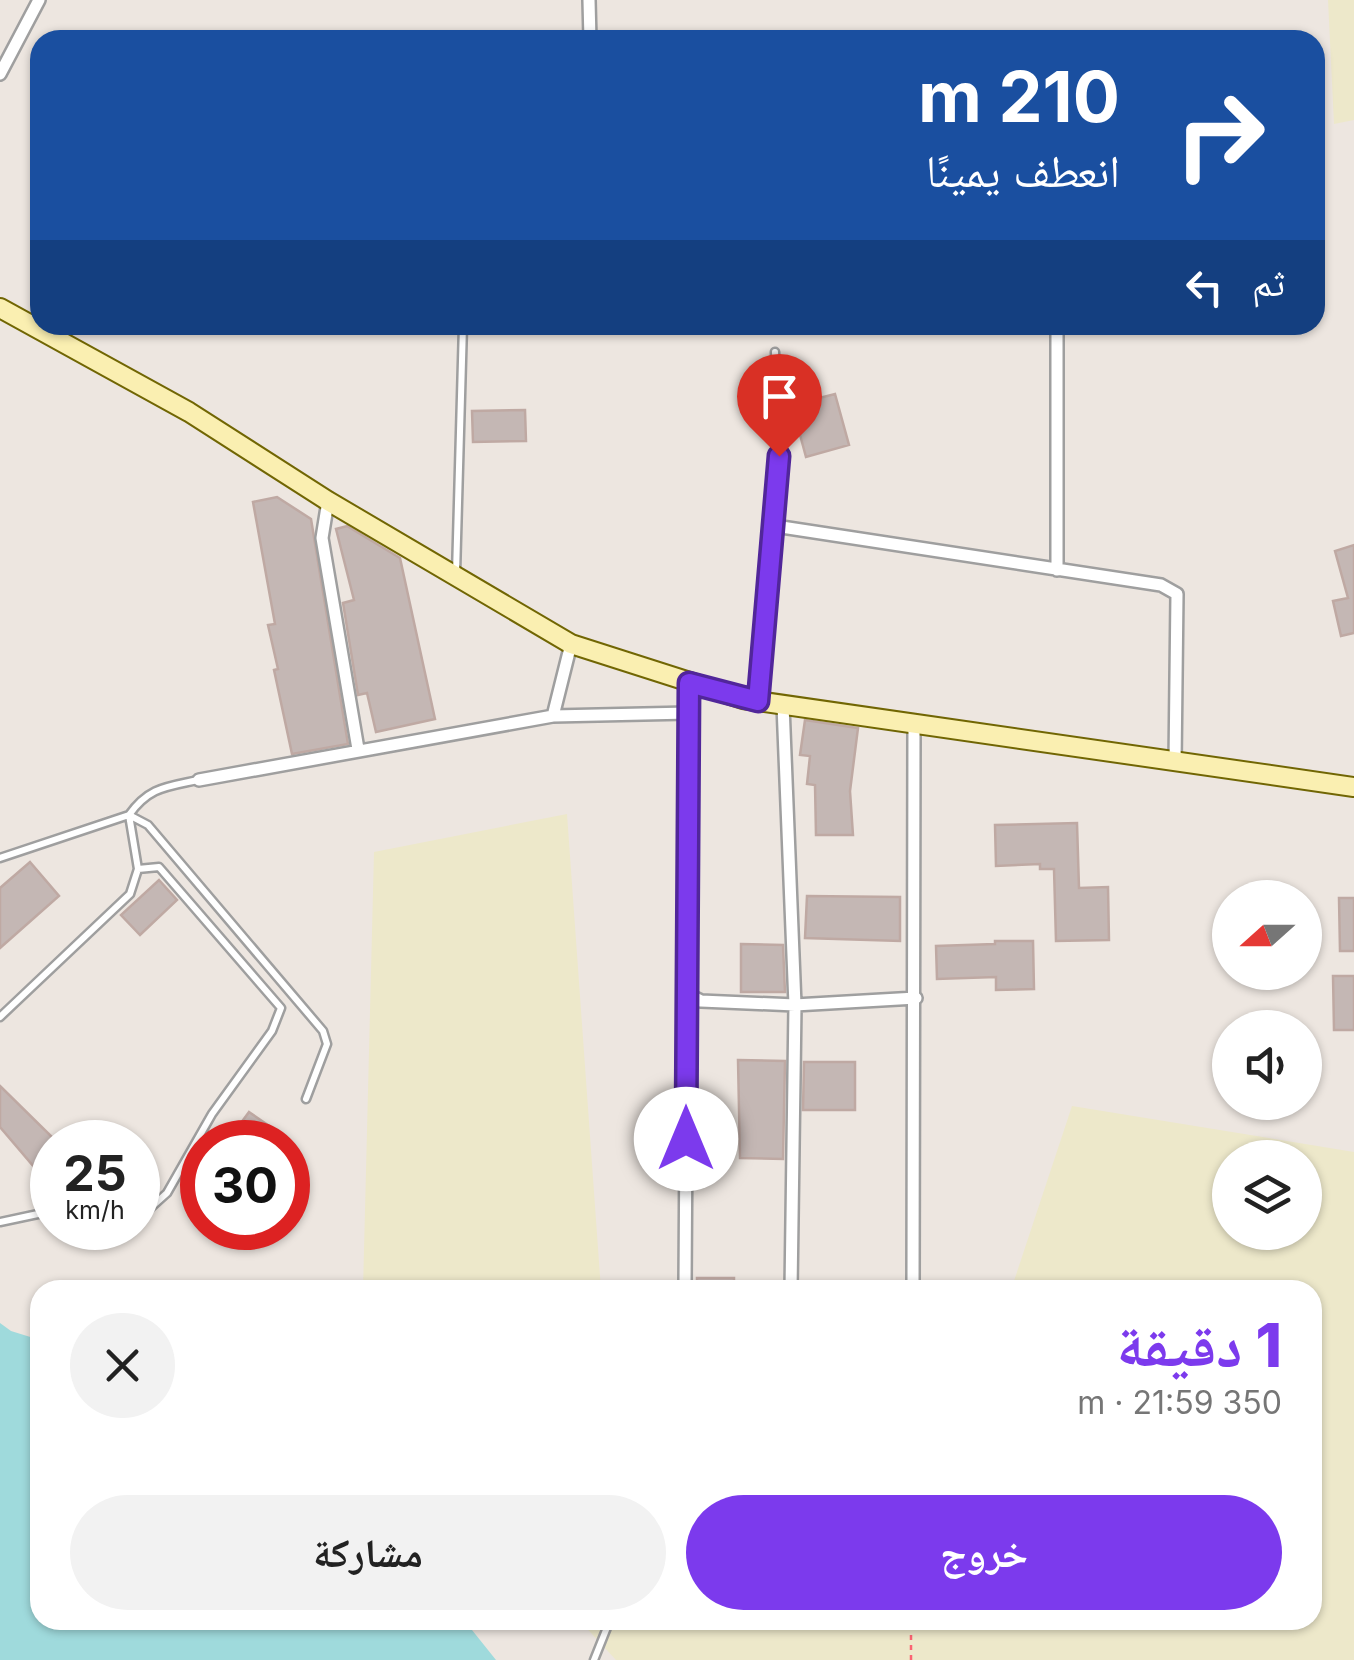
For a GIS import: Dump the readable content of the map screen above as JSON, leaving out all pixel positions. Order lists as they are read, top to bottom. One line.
{"north":"left","page":{"turn":["210 m","انعطف يمينًا"],"then":"ثم","speed":"25 km/h","limit":"30","heading":["1 دقيقة","350 m · 21:59"],"buttons":["خروج","مشاركة"]}}
